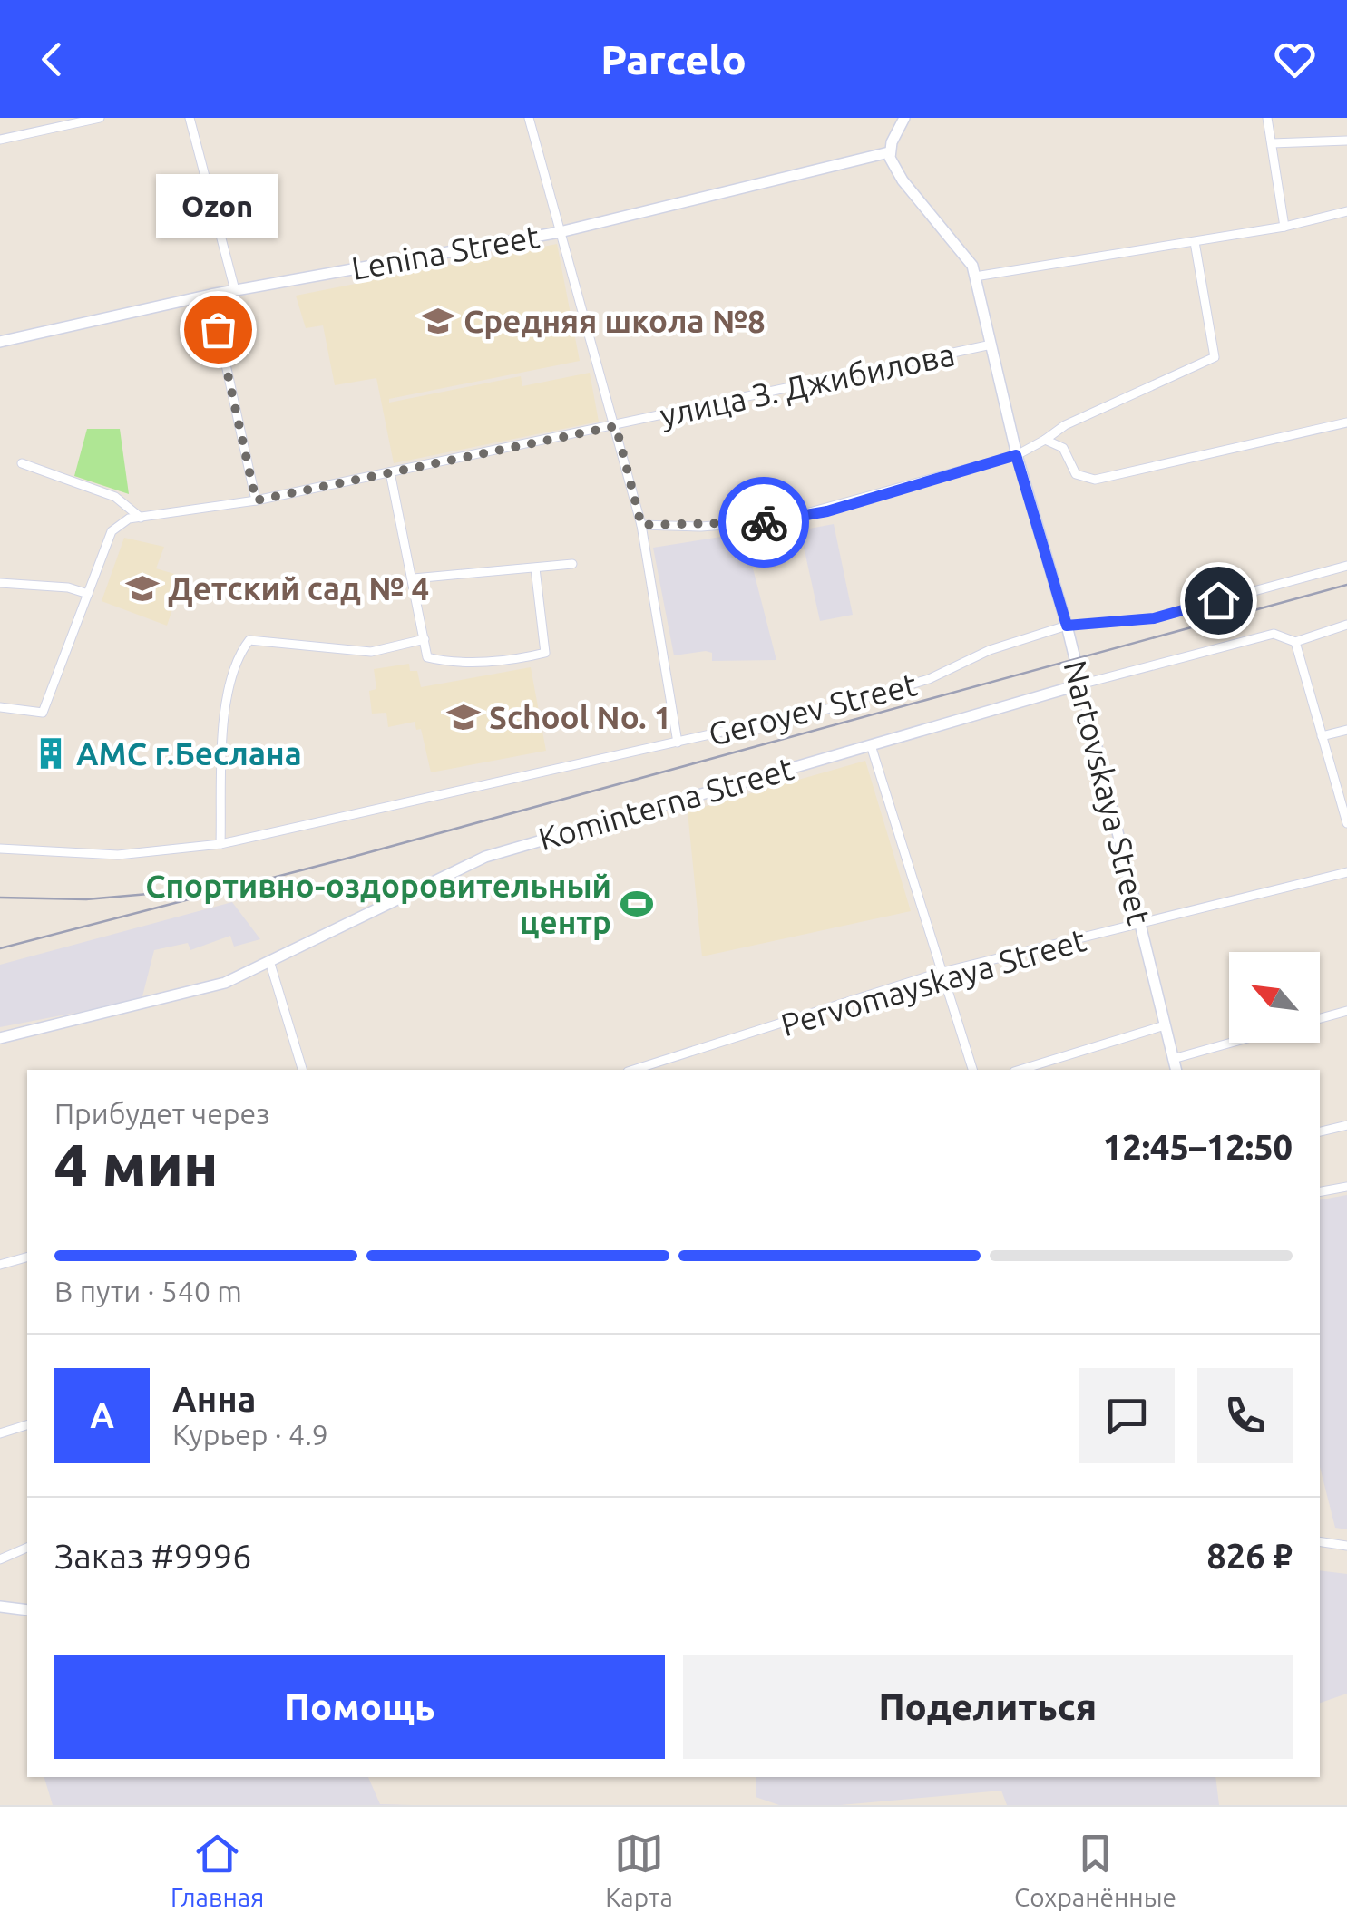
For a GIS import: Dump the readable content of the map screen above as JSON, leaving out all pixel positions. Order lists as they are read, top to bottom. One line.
{"streets":{"street":["Lenina Street","улица З. Джибилова","Geroyev Street","Nartovskaya Street","Kominterna Street","Pervomayskaya Street"]},"crossings":[["Lenina Street","Nartovskaya Street"],["улица З. Джибилова","Nartovskaya Street"],["Geroyev Street","Nartovskaya Street"],["Nartovskaya Street","Kominterna Street"],["Nartovskaya Street","Pervomayskaya Street"]],"places":{"school or university":["Средняя школа №8","Детский сад № 4","School No. 1"],"other":["Ozon"],"building":["АМС г.Беслана"],"sports":["Спортивно-оздоровительный центр"]},"north":"top left","page":{"header":"Parcelo","bubble":"Ozon","heading":["4 мин","Прибудет через","12:45–12:50"],"panel":["Анна","Курьер · 4.9","Заказ #9996","826 ₽"],"bar":"В пути · 540 m","round":"А","buttons":["Помощь","Поделиться"],"tabs":["Главная","Карта","Сохранённые"]}}
